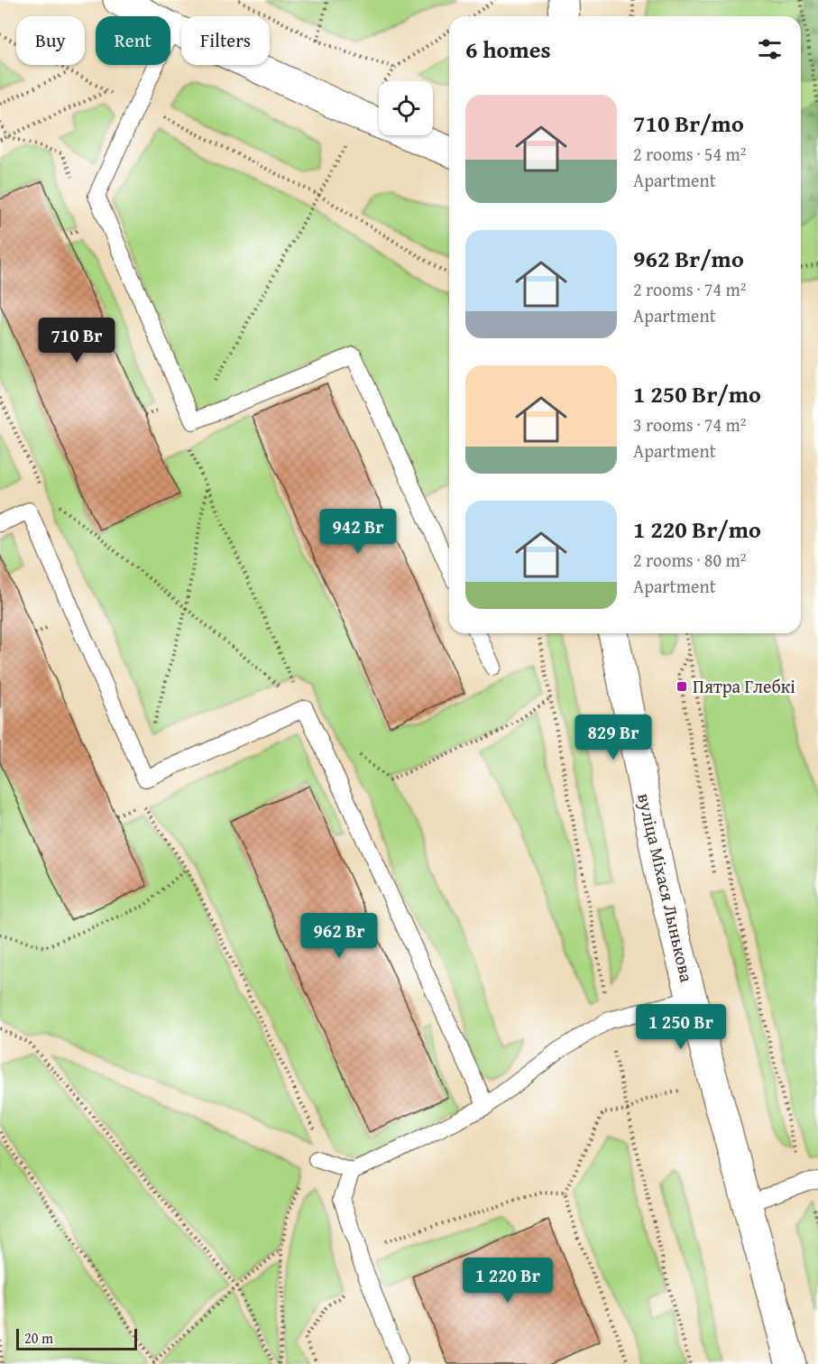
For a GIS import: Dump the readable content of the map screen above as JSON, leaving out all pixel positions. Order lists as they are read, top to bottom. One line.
{"streets":{"street":["вуліца Міхася Лынькова"]},"places":{"transit":["Пятра Глебкі"]},"scale_bar":"20 m","page":{"chip":["Buy","Rent","Filters"],"heading":"6 homes","list":[{"name":"710 Br/mo","note":"2 rooms · 54 m² · Apartment"},{"name":"962 Br/mo","note":"2 rooms · 74 m² · Apartment"},{"name":"1 250 Br/mo","note":"3 rooms · 74 m² · Apartment"},{"name":"1 220 Br/mo","note":"2 rooms · 80 m² · Apartment"}],"price":["710 Br","942 Br","829 Br","962 Br","1 250 Br","1 220 Br"],"scale":"20 m"}}
